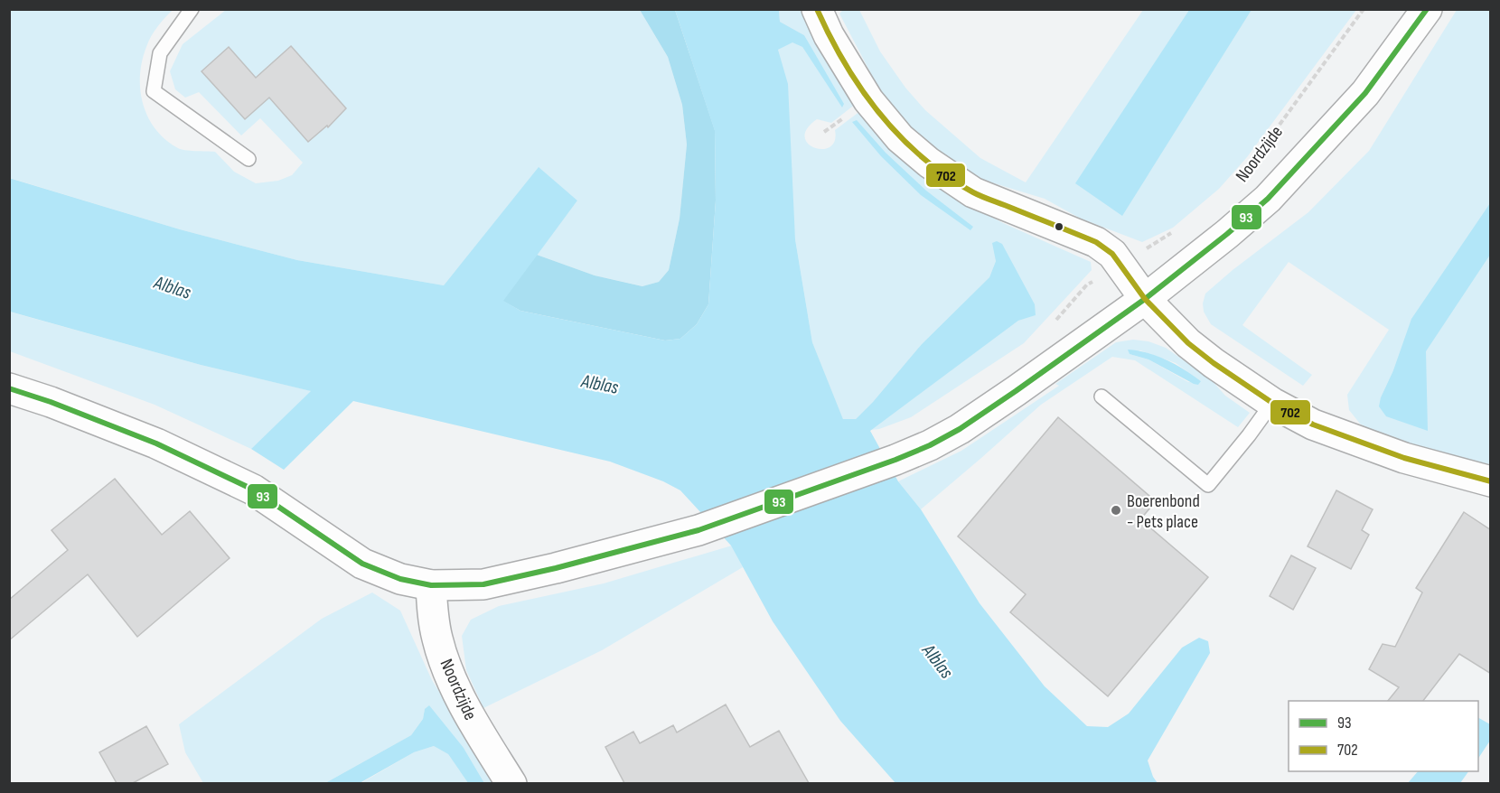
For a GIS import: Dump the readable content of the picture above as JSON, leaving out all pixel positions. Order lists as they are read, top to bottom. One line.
{"streets":{"main road":["Noordzijde"]},"water":["Alblas"],"places":["Boerenbond - Pets place"],"lines":["transit line 93","transit line 702"],"legend":["93","702"]}
